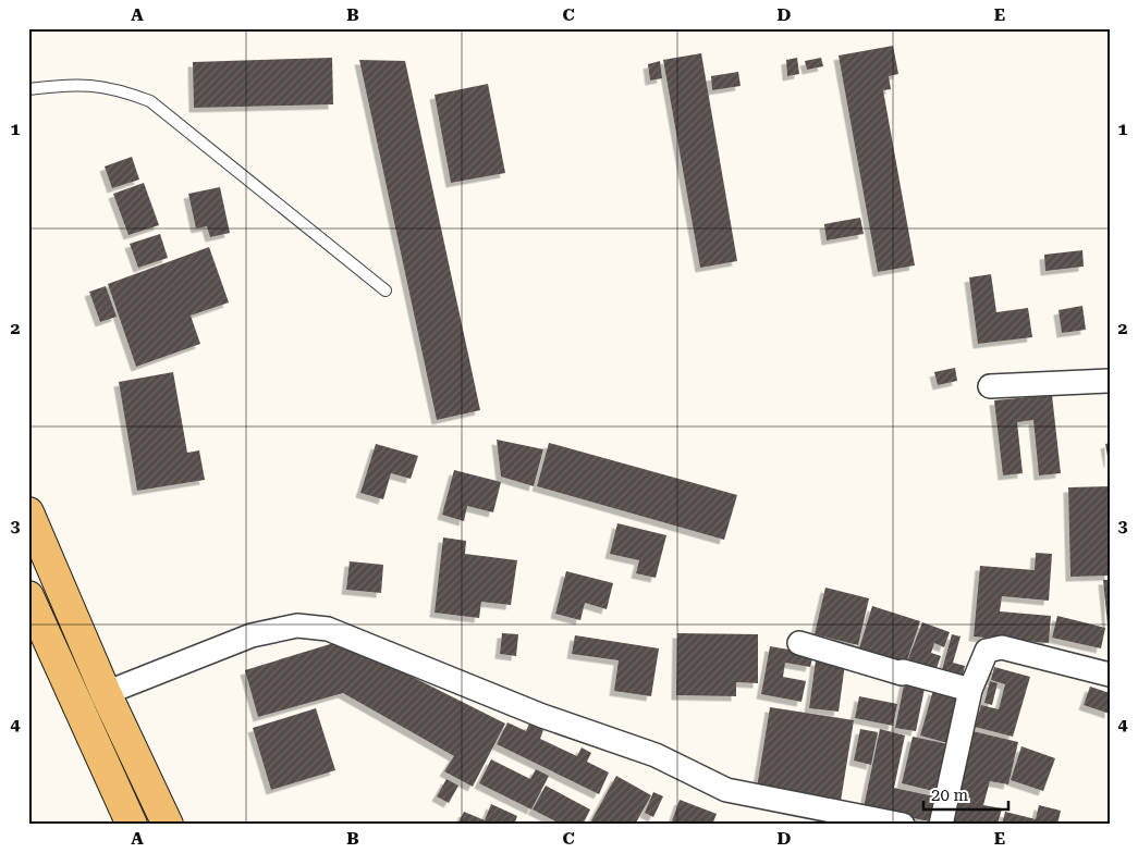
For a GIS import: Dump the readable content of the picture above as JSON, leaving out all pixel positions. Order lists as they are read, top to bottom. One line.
{"scale_bar":"20 m","grid":{"columns":["A","B","C","D","E"],"rows":["1","2","3","4"]}}
